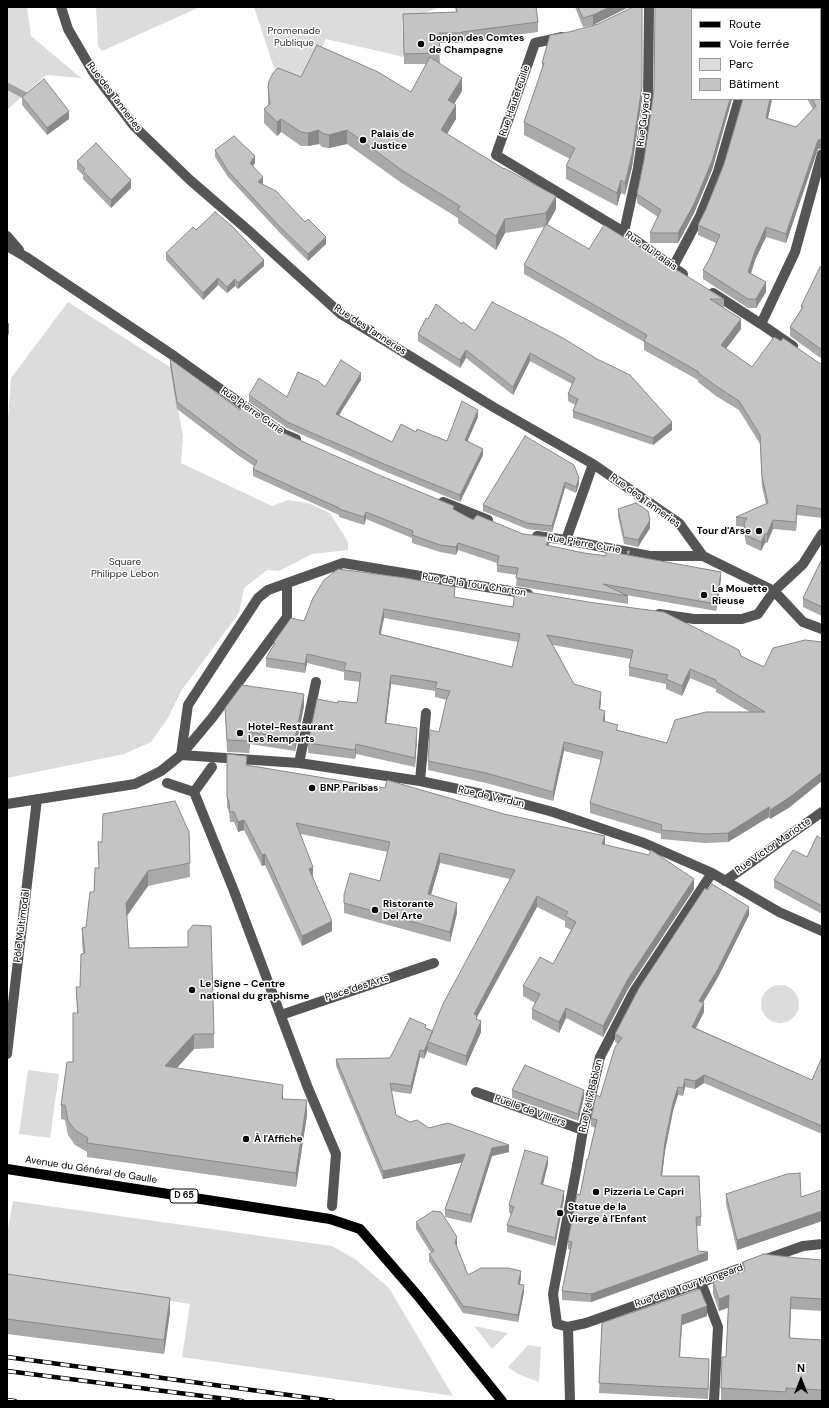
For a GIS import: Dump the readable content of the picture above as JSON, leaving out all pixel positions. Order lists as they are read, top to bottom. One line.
{"streets":{"main road":["Avenue du Général de Gaulle","D 65"],"street":["Rue des Tanneries","Rue Hautefeuille","Rue Guyard","Rue du Palais","Rue Pierre Curie","Rue de la Tour Charton","Rue de Verdun","Rue Victor Mariotte","Pôle Multimodal","Place des Arts","Rue Félix Bablon","Ruelle de Villiers","Rue de la Tour Mongeard"]},"crossings":[["Rue des Tanneries","Rue Pierre Curie"],["Rue Hautefeuille","Rue du Palais"],["Rue Guyard","Rue du Palais"],["Rue de la Tour Charton","Rue de Verdun"],["Rue de Verdun","Rue Victor Mariotte"],["Rue de Verdun","Rue Félix Bablon"],["Rue Félix Bablon","Ruelle de Villiers"],["Rue Félix Bablon","Rue de la Tour Mongeard"]],"parks":["Promenade Publique","Square Philippe Lebon"],"places":["Donjon des Comtes de Champagne","Palais de Justice","Tour d'Arse","La Mouette Rieuse","Hotel-Restaurant Les Remparts","BNP Paribas","Ristorante Del Arte","Le Signe - Centre national du graphisme","À l'Affiche","Pizzeria Le Capri","Statue de la Vierge à l'Enfant"],"legend":["Route","Voie ferrée","Parc","Bâtiment"],"north":"top"}
